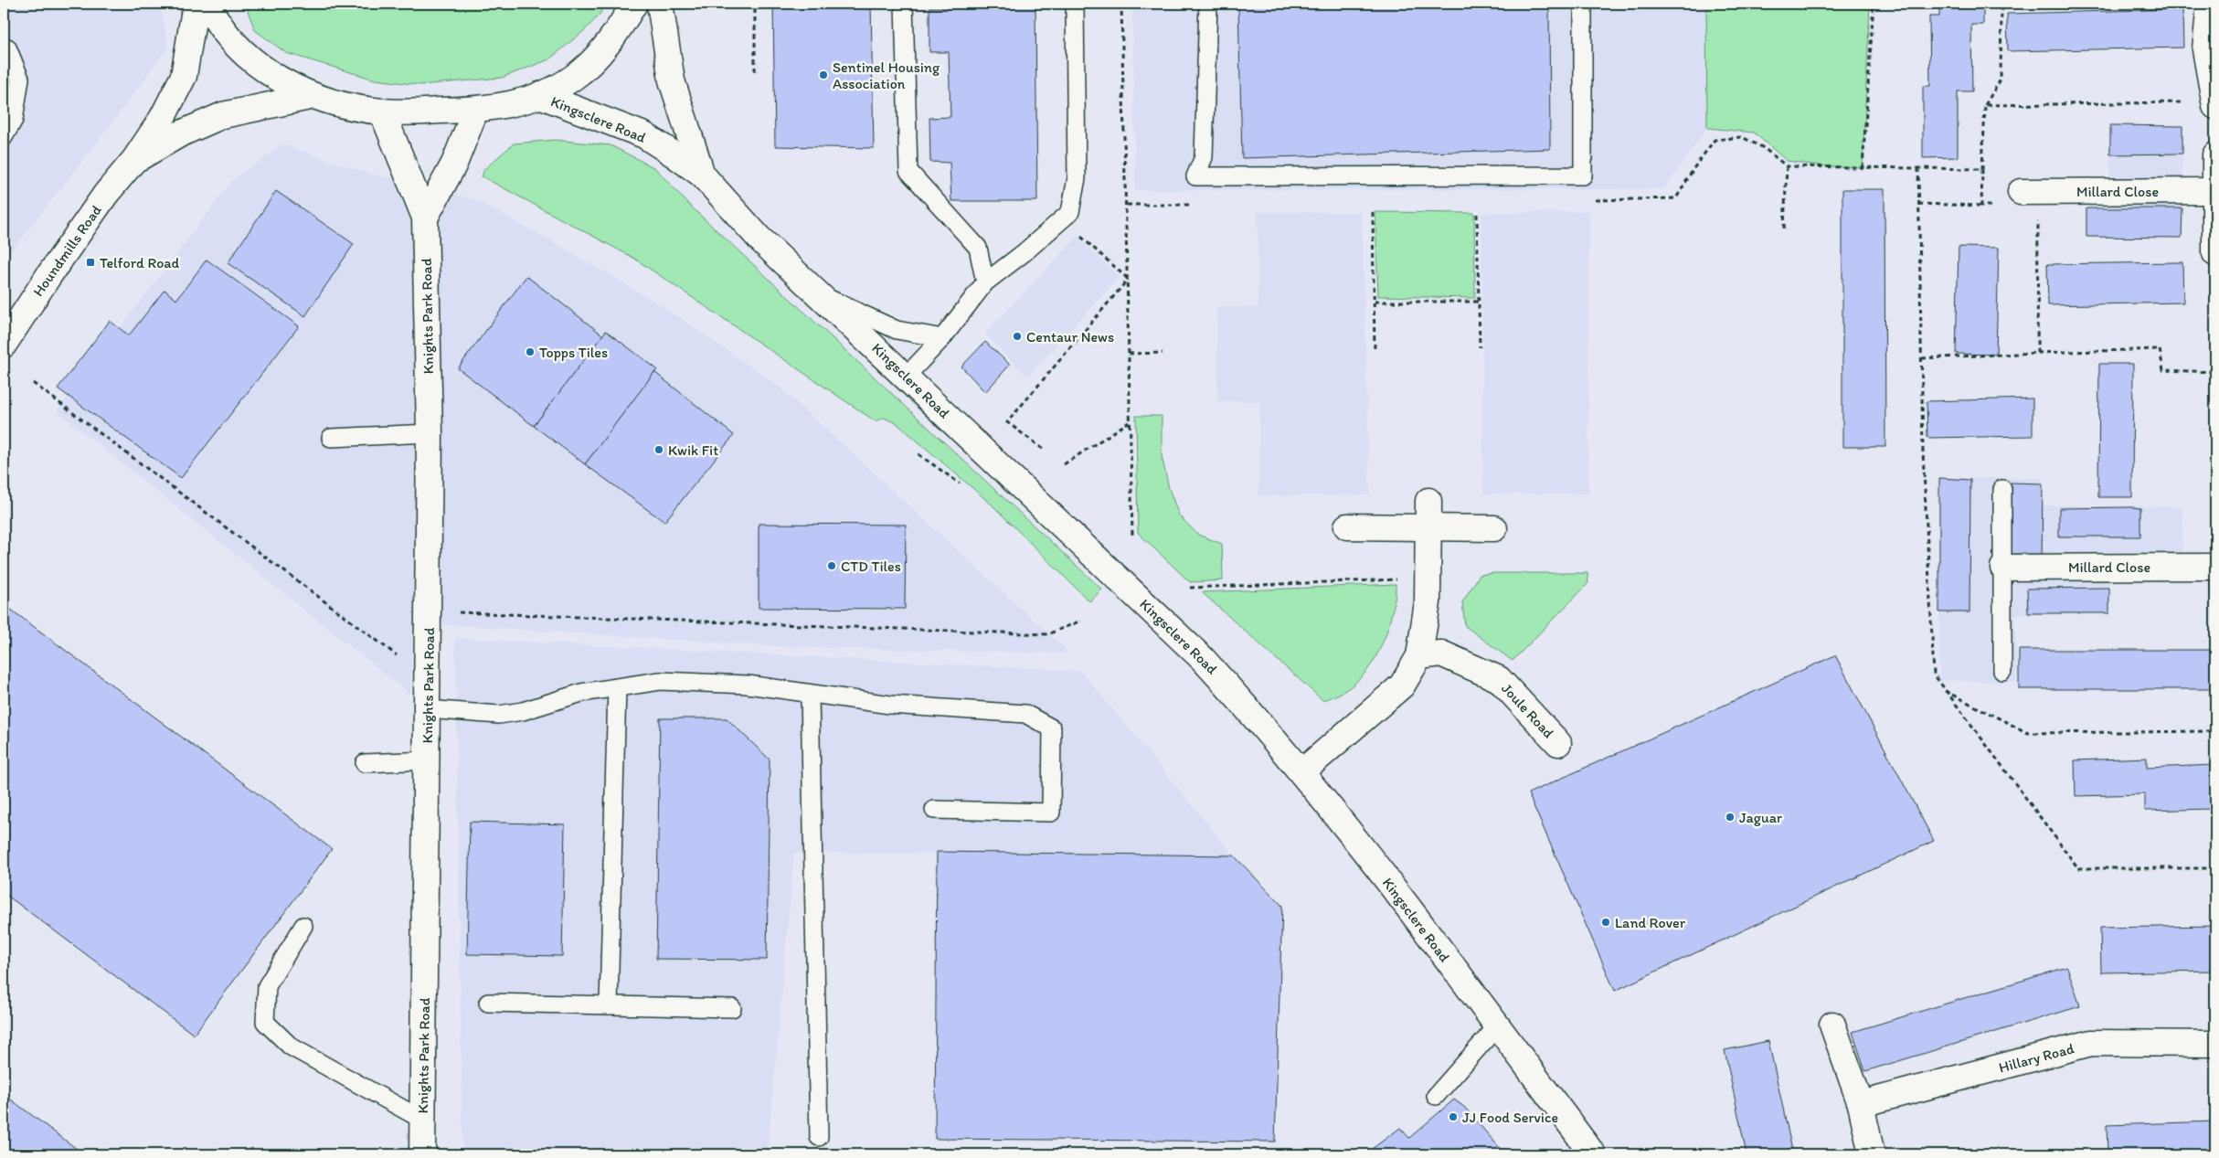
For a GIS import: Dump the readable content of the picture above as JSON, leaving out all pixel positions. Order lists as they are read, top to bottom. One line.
{"streets":{"street":["Kingsclere Road","Millard Close","Houndmills Road","Knights Park Road","Joule Road","Hillary Road"]},"places":{"other":["Sentinel Housing Association","Centaur News","Topps Tiles","Kwik Fit","CTD Tiles","Jaguar","Land Rover","JJ Food Service"],"transit":["Telford Road"]}}
